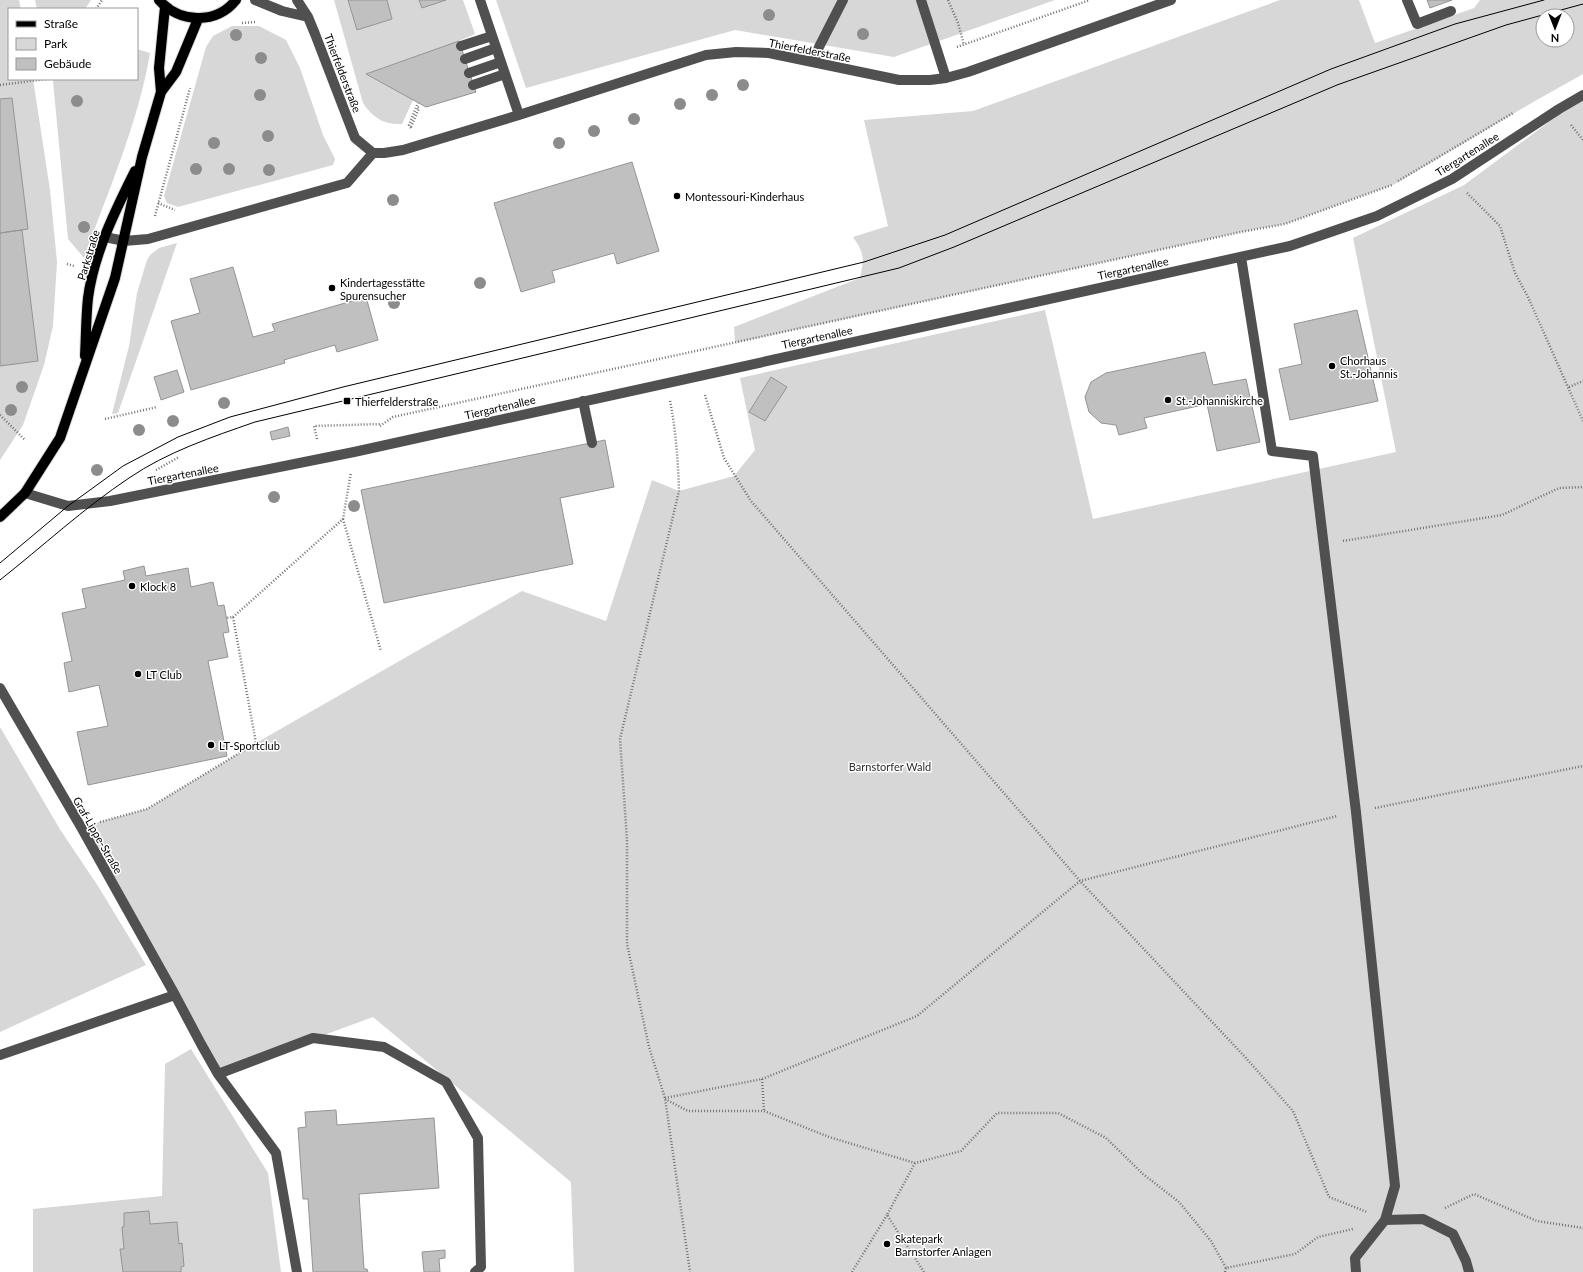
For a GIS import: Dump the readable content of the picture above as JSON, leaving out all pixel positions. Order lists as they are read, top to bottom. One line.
{"streets":{"main road":["Parkstraße"],"street":["Thierfelderstraße","Tiergartenallee","Graf-Lippe-Straße"]},"crossings":[["Tiergartenallee","Parkstraße"]],"parks":["Barnstorfer Wald"],"places":{"other":["Montessouri-Kinderhaus","Kindertagesstätte Spurensucher","Chorhaus St.-Johannis","St.-Johanniskirche","Klock 8","LT Club","LT-Sportclub","Skatepark Barnstorfer Anlagen"],"transit":["Thierfelderstraße"]},"legend":["Straße","Park","Gebäude"],"north":"bottom"}
